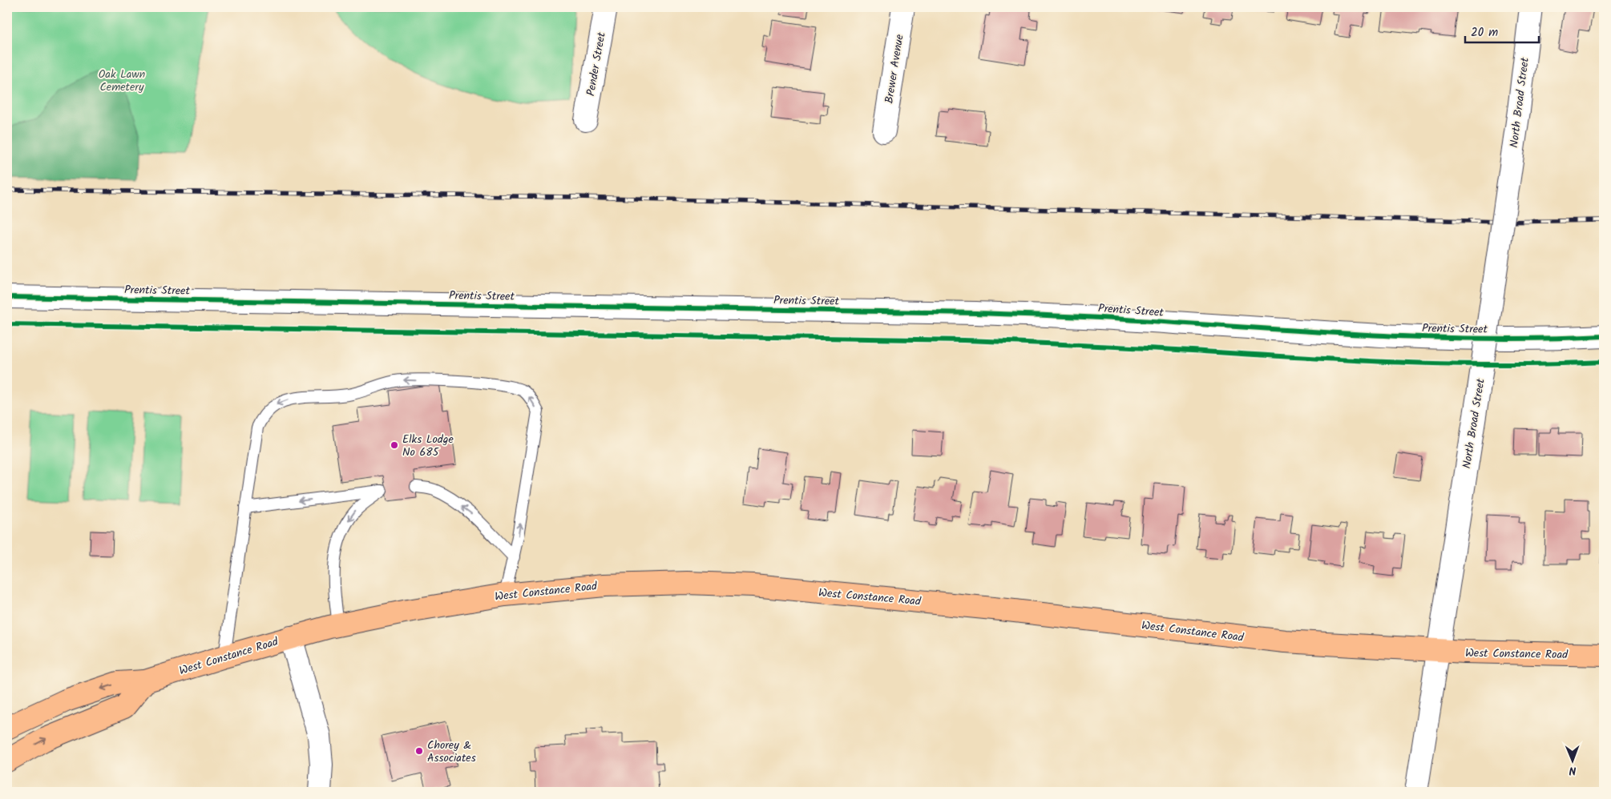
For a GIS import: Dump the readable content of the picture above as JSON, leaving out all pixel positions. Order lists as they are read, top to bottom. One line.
{"streets":{"main road":["West Constance Road"],"street":["Pender Street","Brewer Avenue","North Broad Street","Prentis Street"]},"crossings":[["North Broad Street","West Constance Road"]],"parks":["Oak Lawn Cemetery"],"places":["Elks Lodge No 685","Chorey & Associates"],"scale_bar":"20 m","north":"bottom"}
